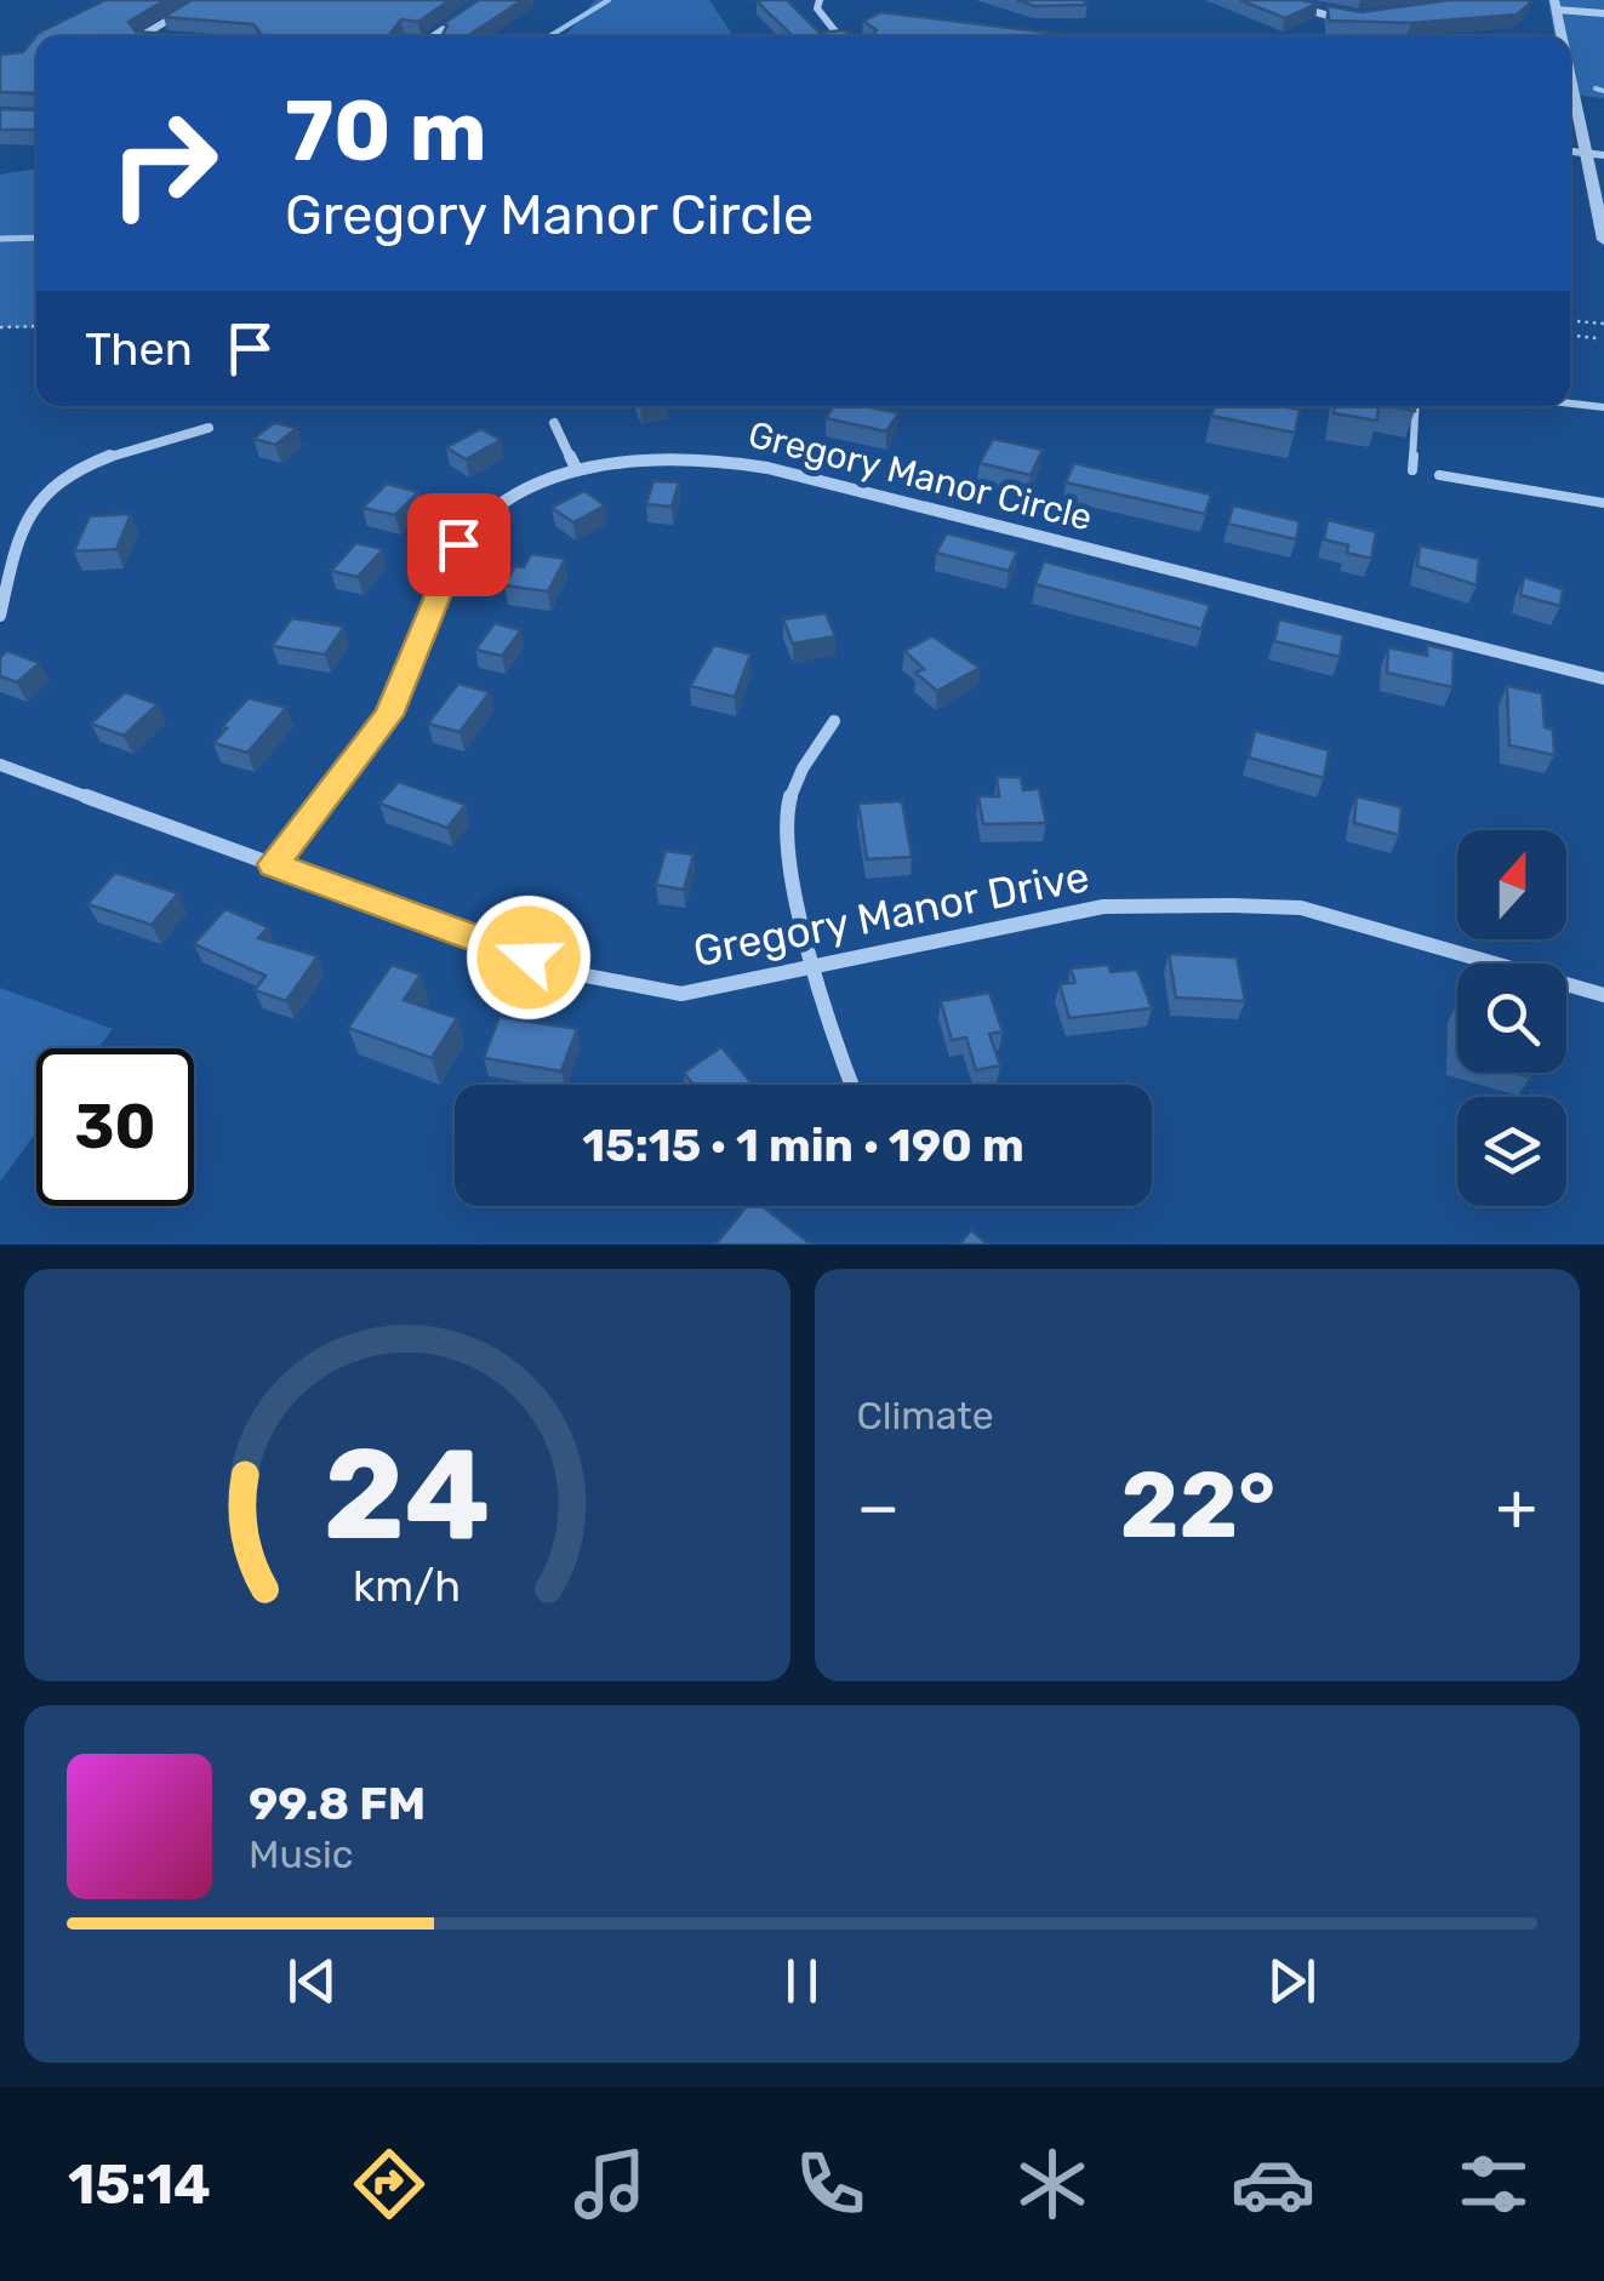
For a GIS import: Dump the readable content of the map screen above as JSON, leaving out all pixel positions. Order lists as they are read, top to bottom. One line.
{"streets":{"street":["Gregory Manor Circle","Gregory Manor Drive"]},"crossings":[["Gregory Manor Circle","Gregory Manor Drive"]],"north":"top","page":{"turn":["70 m","Gregory Manor Circle"],"then":"Then","limit":"30","trip":"15:15 · 1 min · 190 m","tile":"Climate","heat":["−","22°","+"],"song":["99.8 FM","Music"],"tabs":"15:14","gauge":["24","km/h"]}}
